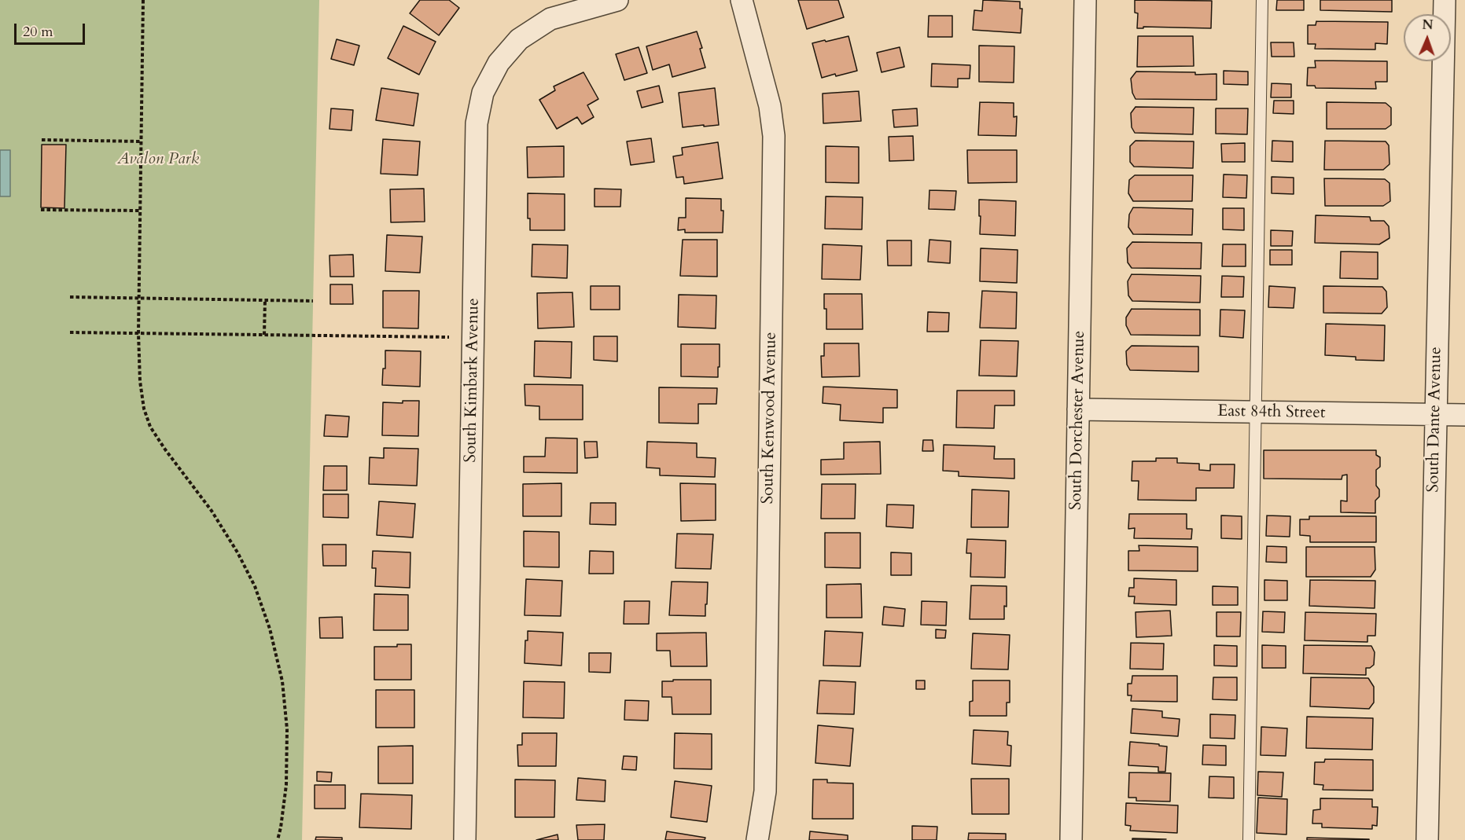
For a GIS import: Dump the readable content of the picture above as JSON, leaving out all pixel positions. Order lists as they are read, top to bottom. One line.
{"streets":{"street":["South Kimbark Avenue","East 84th Street","South Kenwood Avenue","South Dante Avenue","South Dorchester Avenue"]},"crossings":[["East 84th Street","South Dante Avenue"],["East 84th Street","South Dorchester Avenue"]],"parks":["Avalon Park"],"scale_bar":"20 m","north":"top"}
